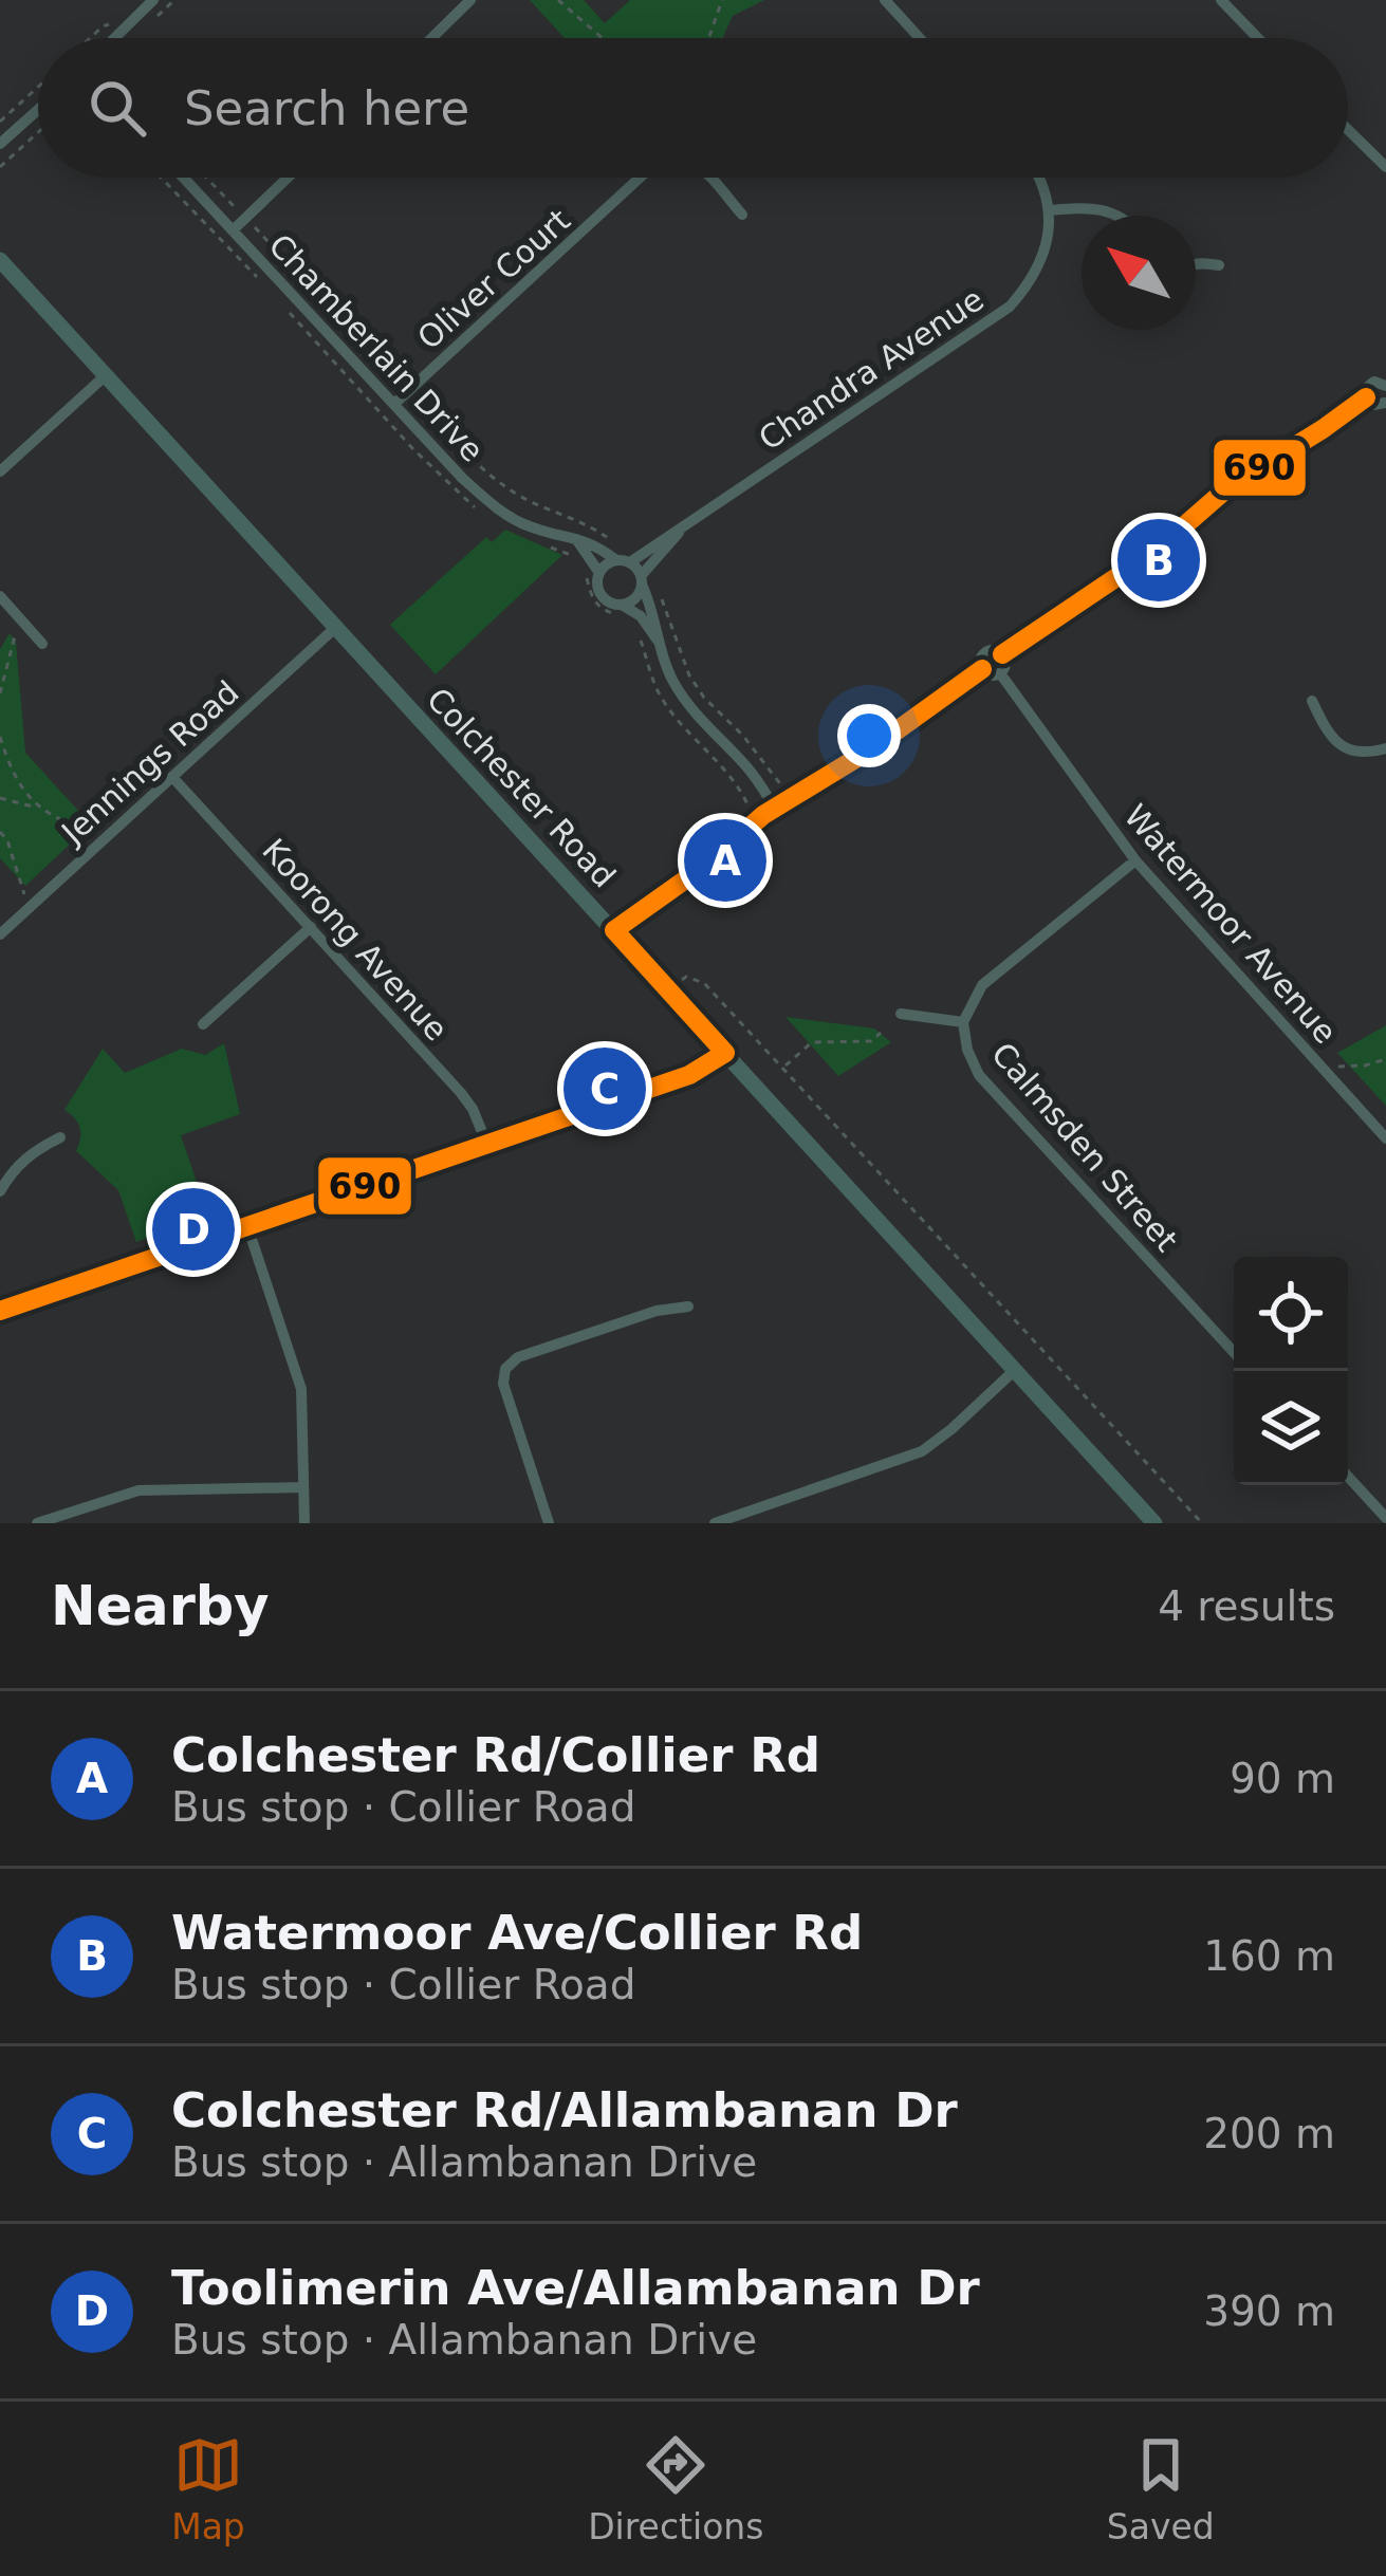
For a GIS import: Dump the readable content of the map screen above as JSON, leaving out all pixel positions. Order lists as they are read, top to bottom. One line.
{"streets":{"main road":["Colchester Road"],"street":["Oliver Court","Chamberlain Drive","Chandra Avenue","Jennings Road","Watermoor Avenue","Koorong Avenue","Calmsden Street"]},"crossings":[["Oliver Court","Chamberlain Drive"],["Chamberlain Drive","Chandra Avenue"],["Jennings Road","Colchester Road"],["Jennings Road","Koorong Avenue"],["Watermoor Avenue","Calmsden Street"]],"lines":["transit line 690"],"north":"top left","page":{"search":"Search here","pins":["B","A","C","D"],"heading":["Nearby","4 results"],"list":[{"mark":"A","name":"Colchester Rd/Collier Rd","note":"Bus stop · Collier Road","value":"90 m"},{"mark":"B","name":"Watermoor Ave/Collier Rd","note":"Bus stop · Collier Road","value":"160 m"},{"mark":"C","name":"Colchester Rd/Allambanan Dr","note":"Bus stop · Allambanan Drive","value":"200 m"},{"mark":"D","name":"Toolimerin Ave/Allambanan Dr","note":"Bus stop · Allambanan Drive","value":"390 m"}],"nav":["Map","Directions","Saved"]}}
